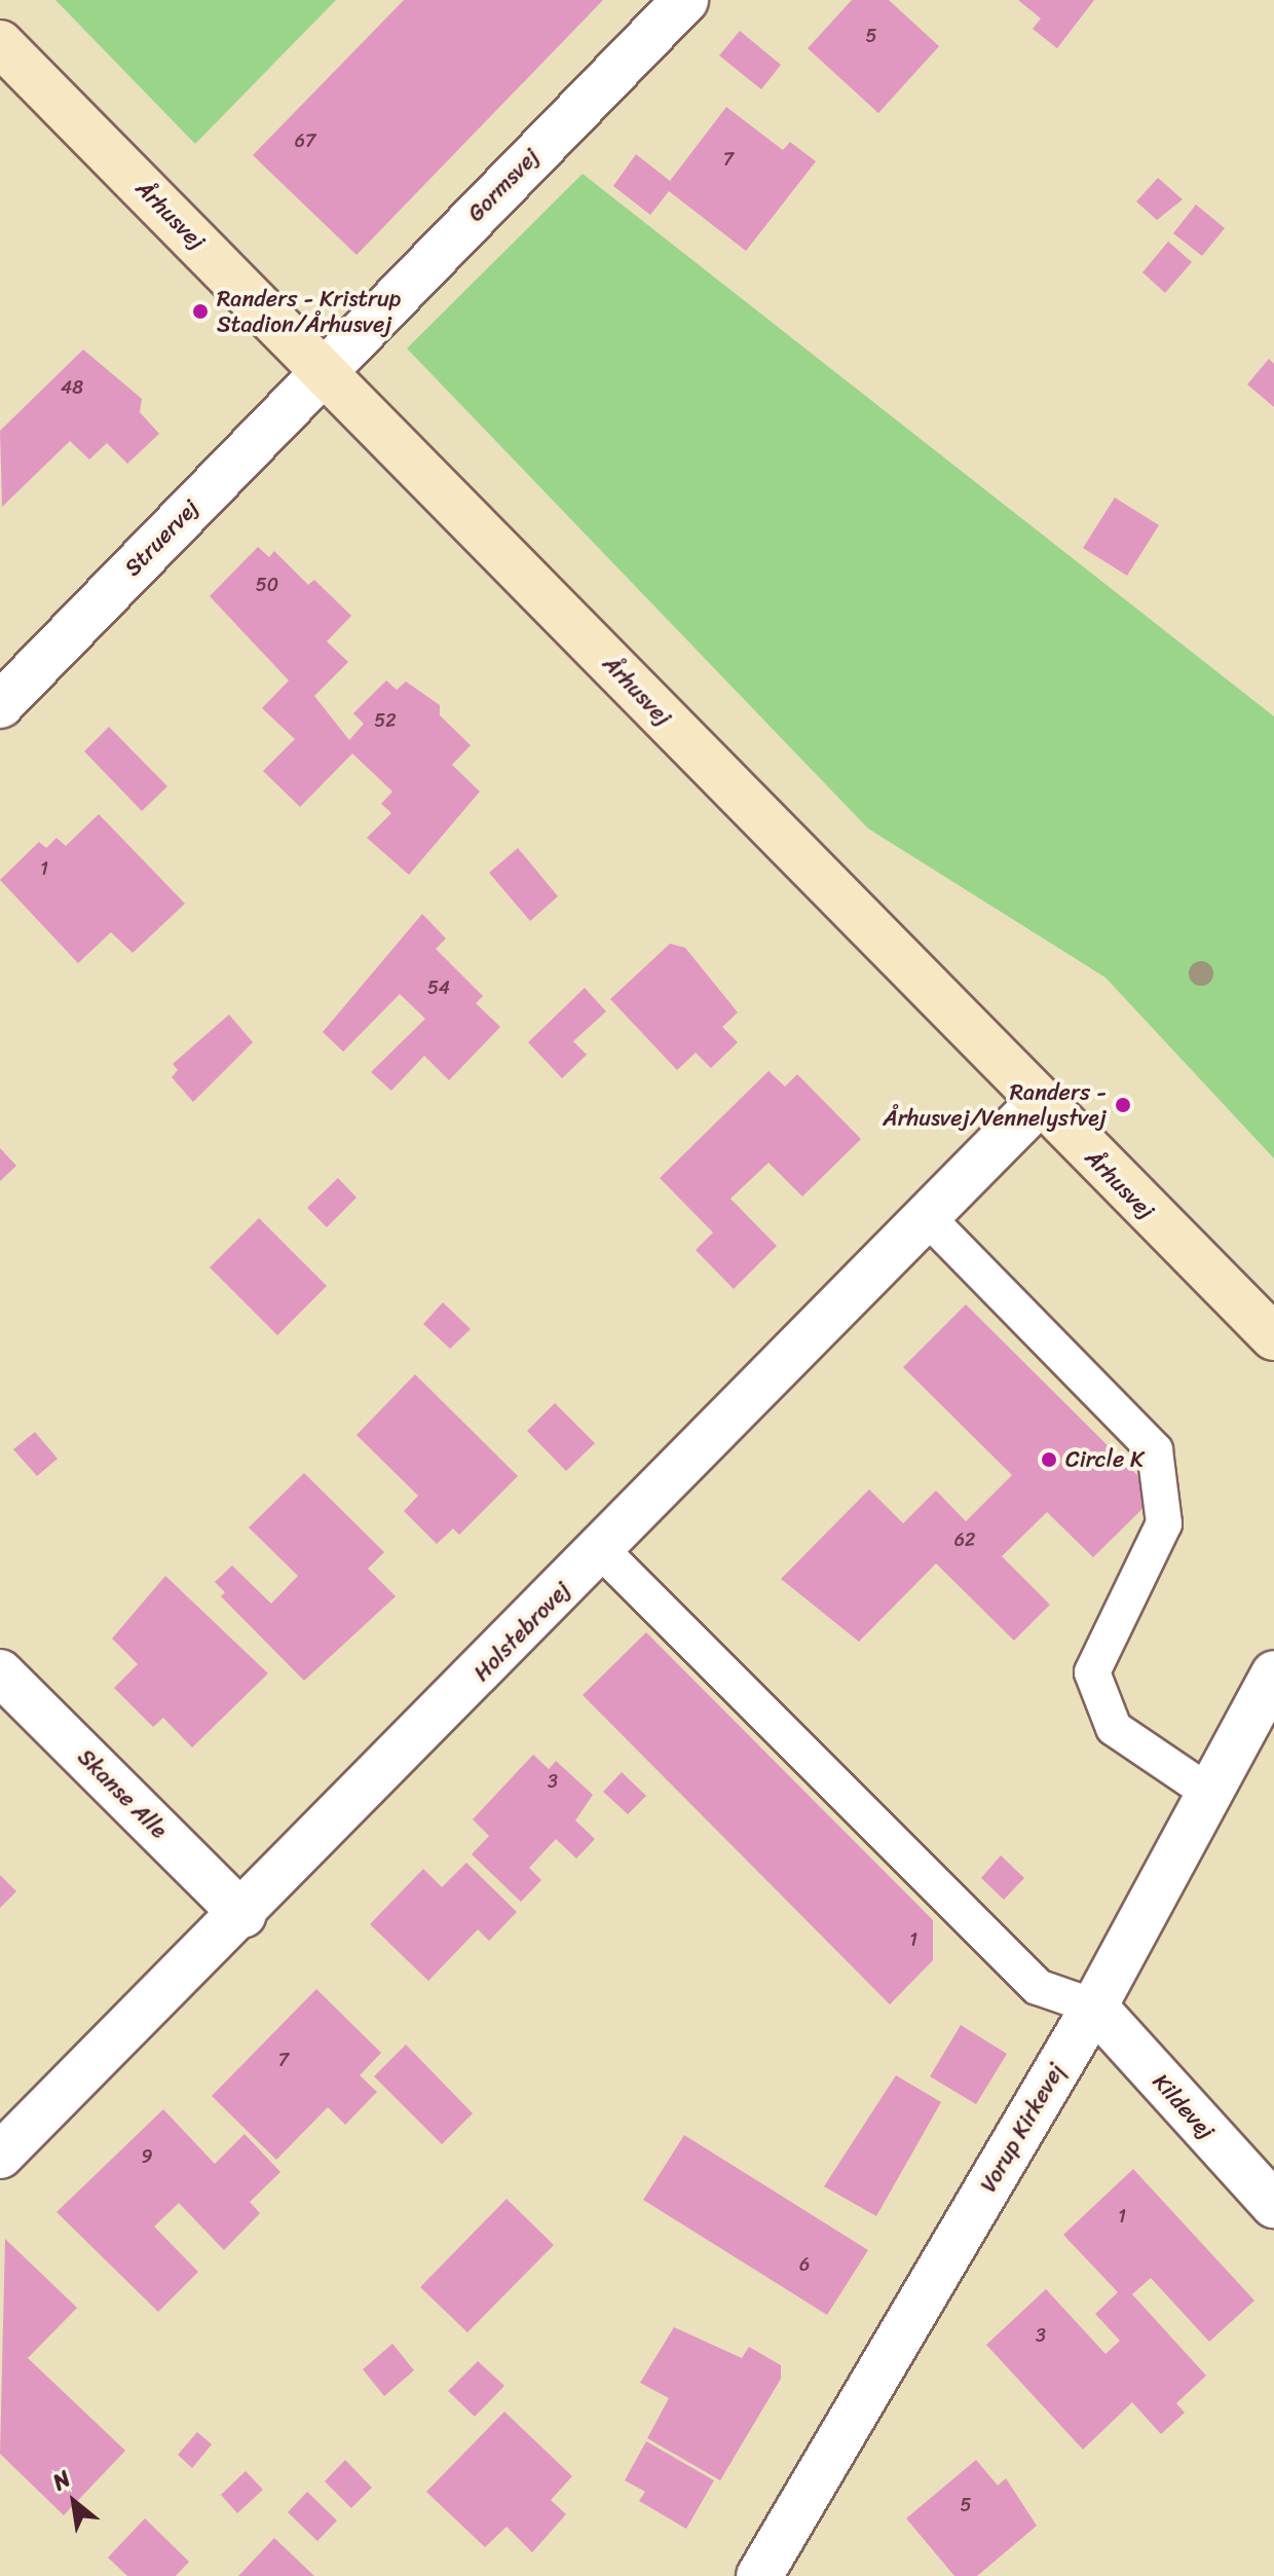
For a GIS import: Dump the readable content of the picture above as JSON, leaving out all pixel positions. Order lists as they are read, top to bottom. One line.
{"streets":{"main road":["Århusvej"],"street":["Gormsvej","Struervej","Holstebrovej","Skanse Alle","Kildevej","Vorup Kirkevej"]},"crossings":[["Gormsvej","Århusvej"],["Gormsvej","Struervej"],["Århusvej","Struervej"],["Århusvej","Holstebrovej"],["Holstebrovej","Skanse Alle"],["Kildevej","Vorup Kirkevej"]],"places":["Randers - Kristrup Stadion/Århusvej","Randers - Århusvej/Vennelystvej","Circle K"],"house_numbers":["5","67","7","48","50","52","1","54","62","3","1","7","9","1","6","3","5"],"north":"top left"}
